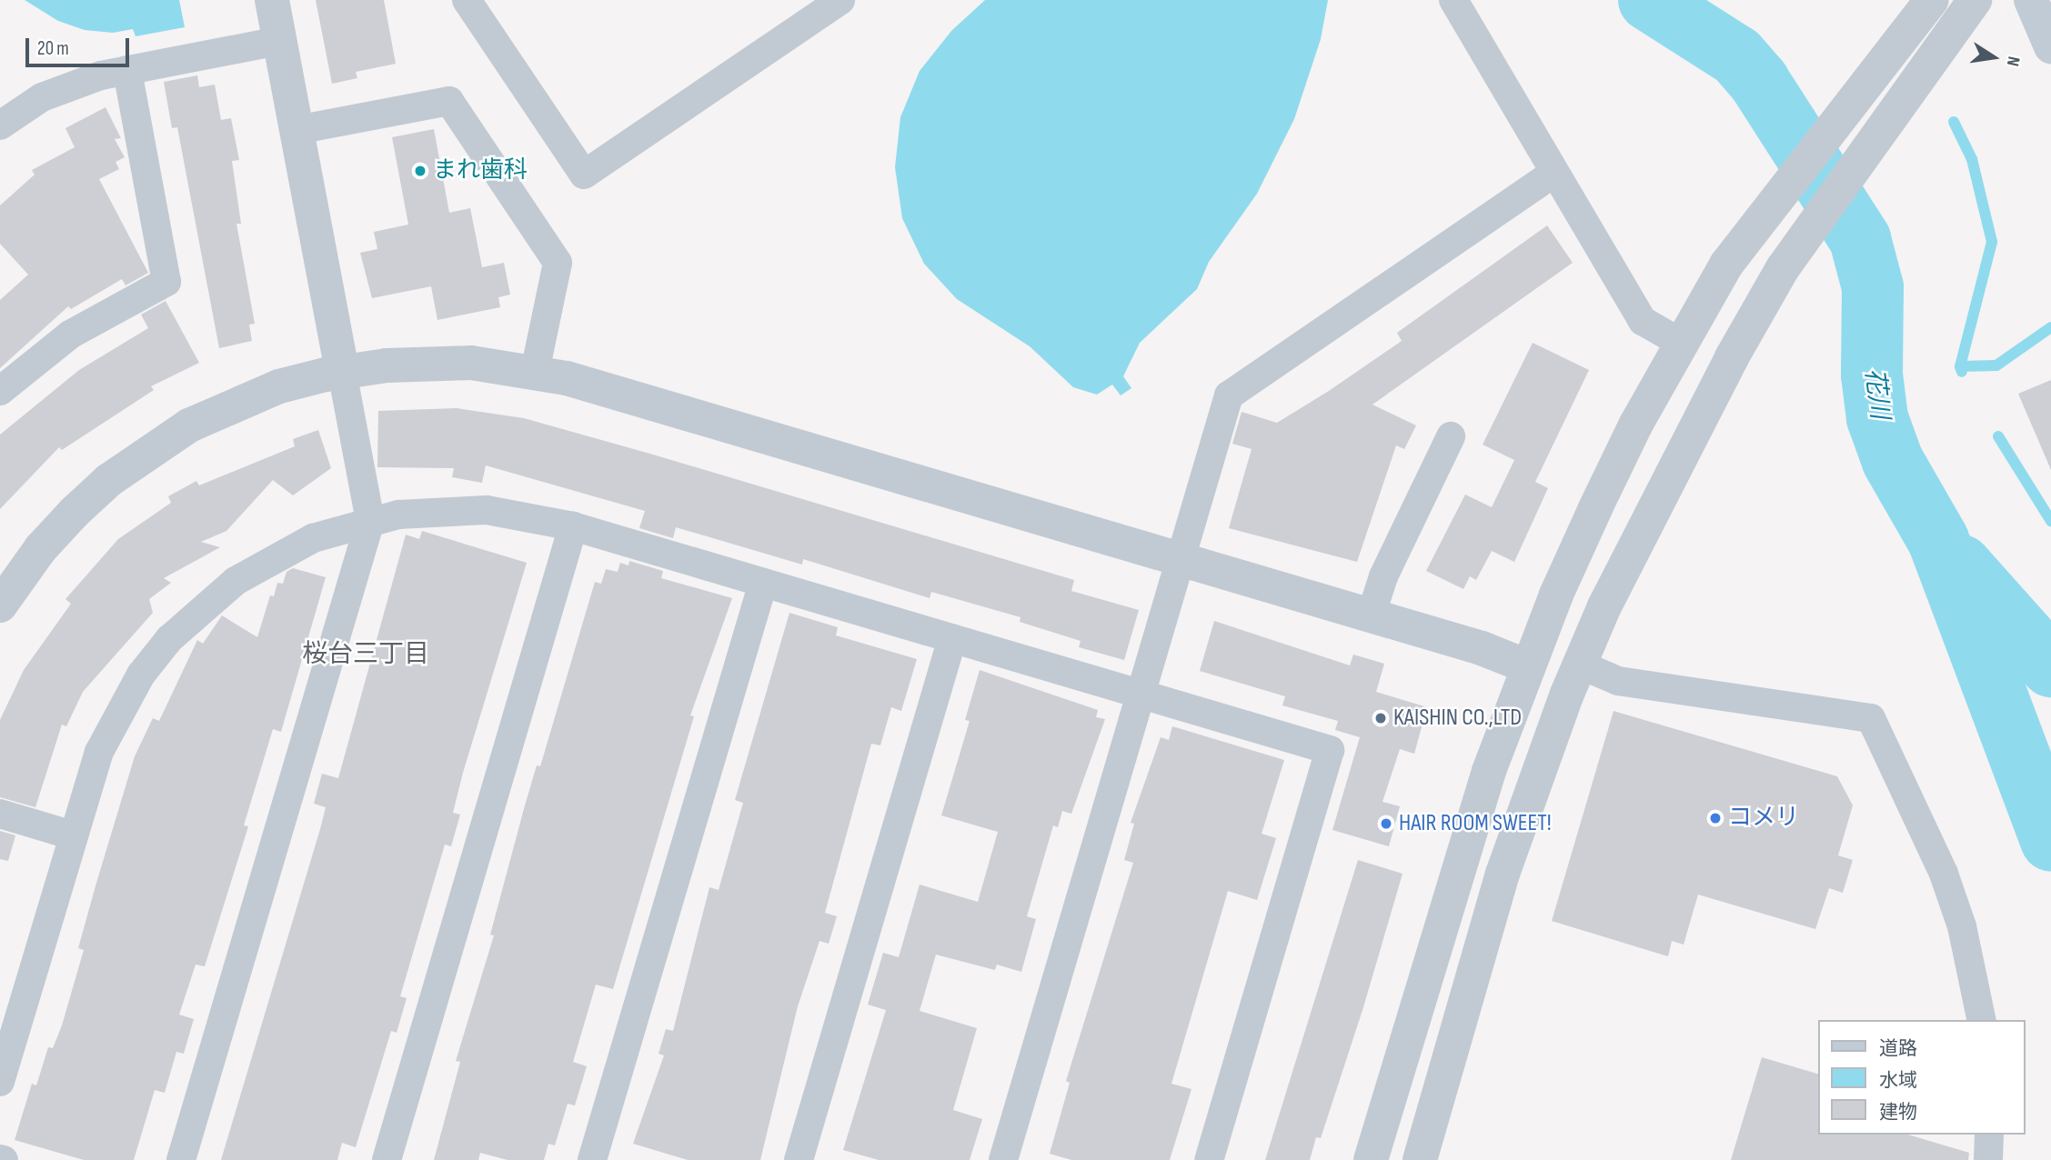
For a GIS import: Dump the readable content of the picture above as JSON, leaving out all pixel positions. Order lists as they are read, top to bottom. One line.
{"districts":["桜台三丁目"],"water":["花川"],"places":["まれ歯科","KAISHIN CO.,LTD","コメリ","HAIR ROOM SWEET!"],"legend":["道路","水域","建物"],"scale_bar":"20 m","north":"right"}
